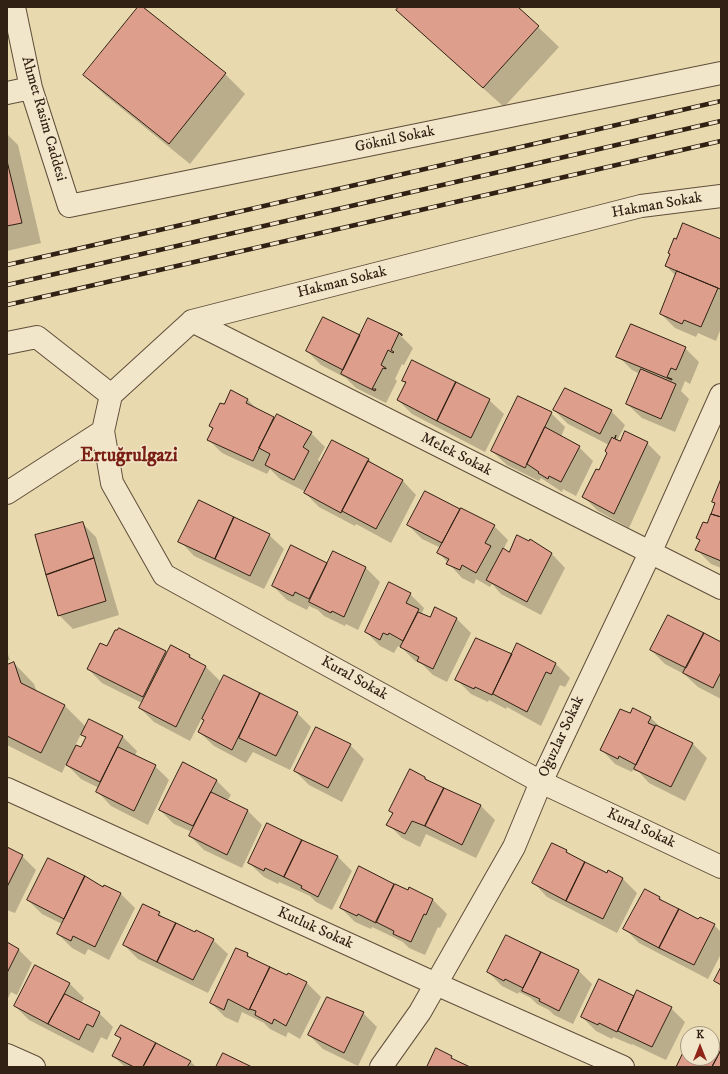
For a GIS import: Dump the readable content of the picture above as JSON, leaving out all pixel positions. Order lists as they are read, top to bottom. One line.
{"streets":{"street":["Ahmet Rasim Caddesi","Göknil Sokak","Hakman Sokak","Melek Sokak","Kural Sokak","Oğuzlar Sokak","Kutluk Sokak"]},"crossings":[["Ahmet Rasim Caddesi","Göknil Sokak"],["Hakman Sokak","Melek Sokak"],["Hakman Sokak","Kural Sokak"],["Melek Sokak","Oğuzlar Sokak"],["Kural Sokak","Oğuzlar Sokak"],["Oğuzlar Sokak","Kutluk Sokak"]],"districts":["Ertuğrulgazi"],"north":"top"}
